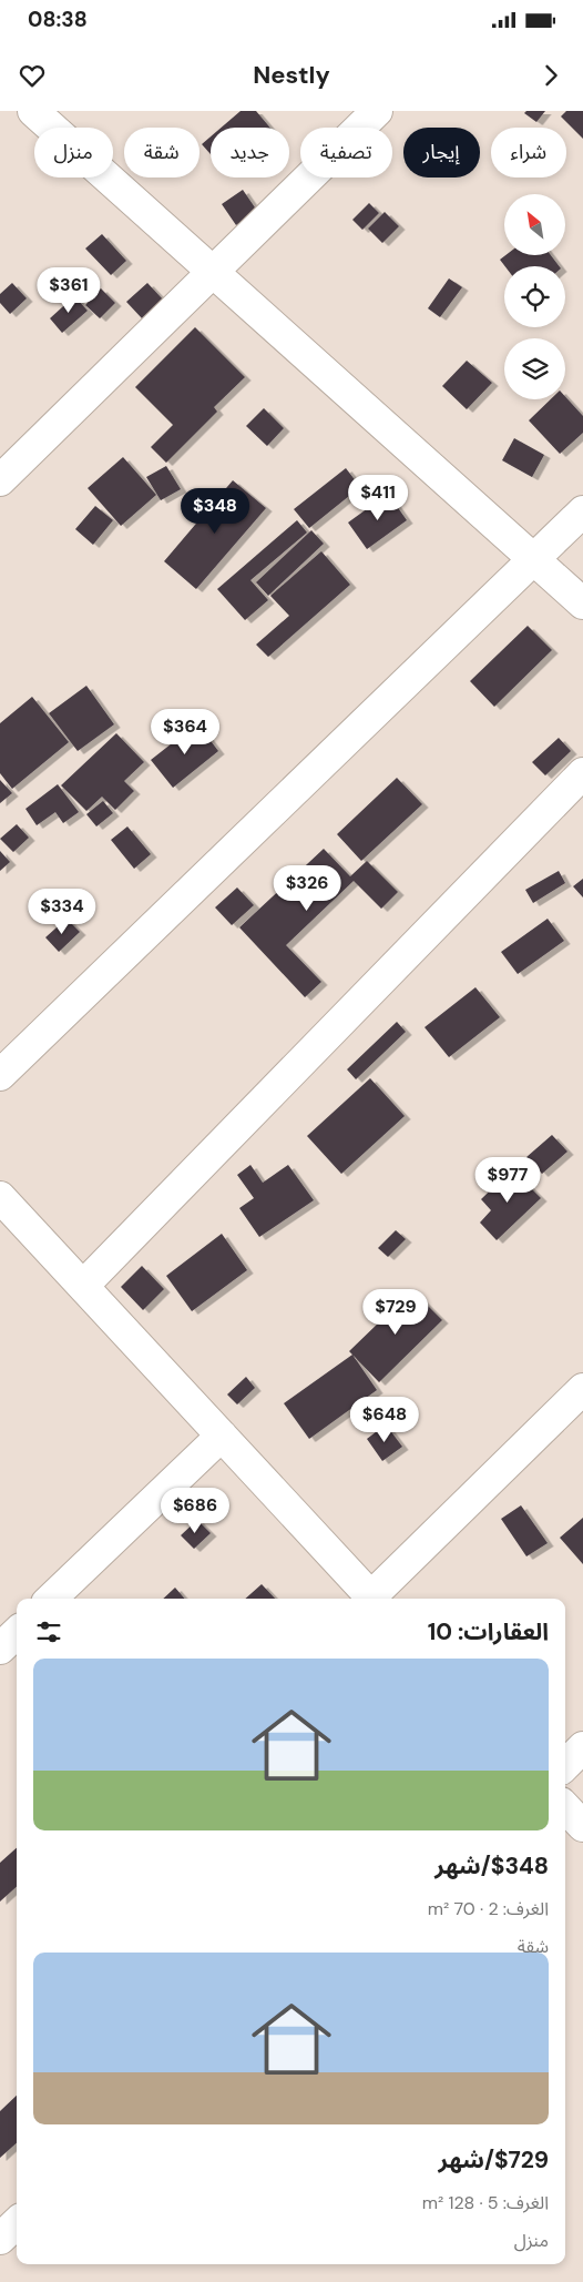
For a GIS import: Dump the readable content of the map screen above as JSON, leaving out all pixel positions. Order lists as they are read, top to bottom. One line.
{"north":"top left","page":{"status":"08:38","header":"Nestly","chip":["شراء","إيجار","تصفية","جديد","شقة","منزل"],"price":["$361","$411","$348","$364","$326","$334","$977","$729","$648","$686"],"heading":"العقارات: 10","list":[{"name":"$348/شهر","note":"الغرف: 2 · 70 m² · شقة"},{"name":"$729/شهر","note":"الغرف: 5 · 128 m² · منزل"}]}}
